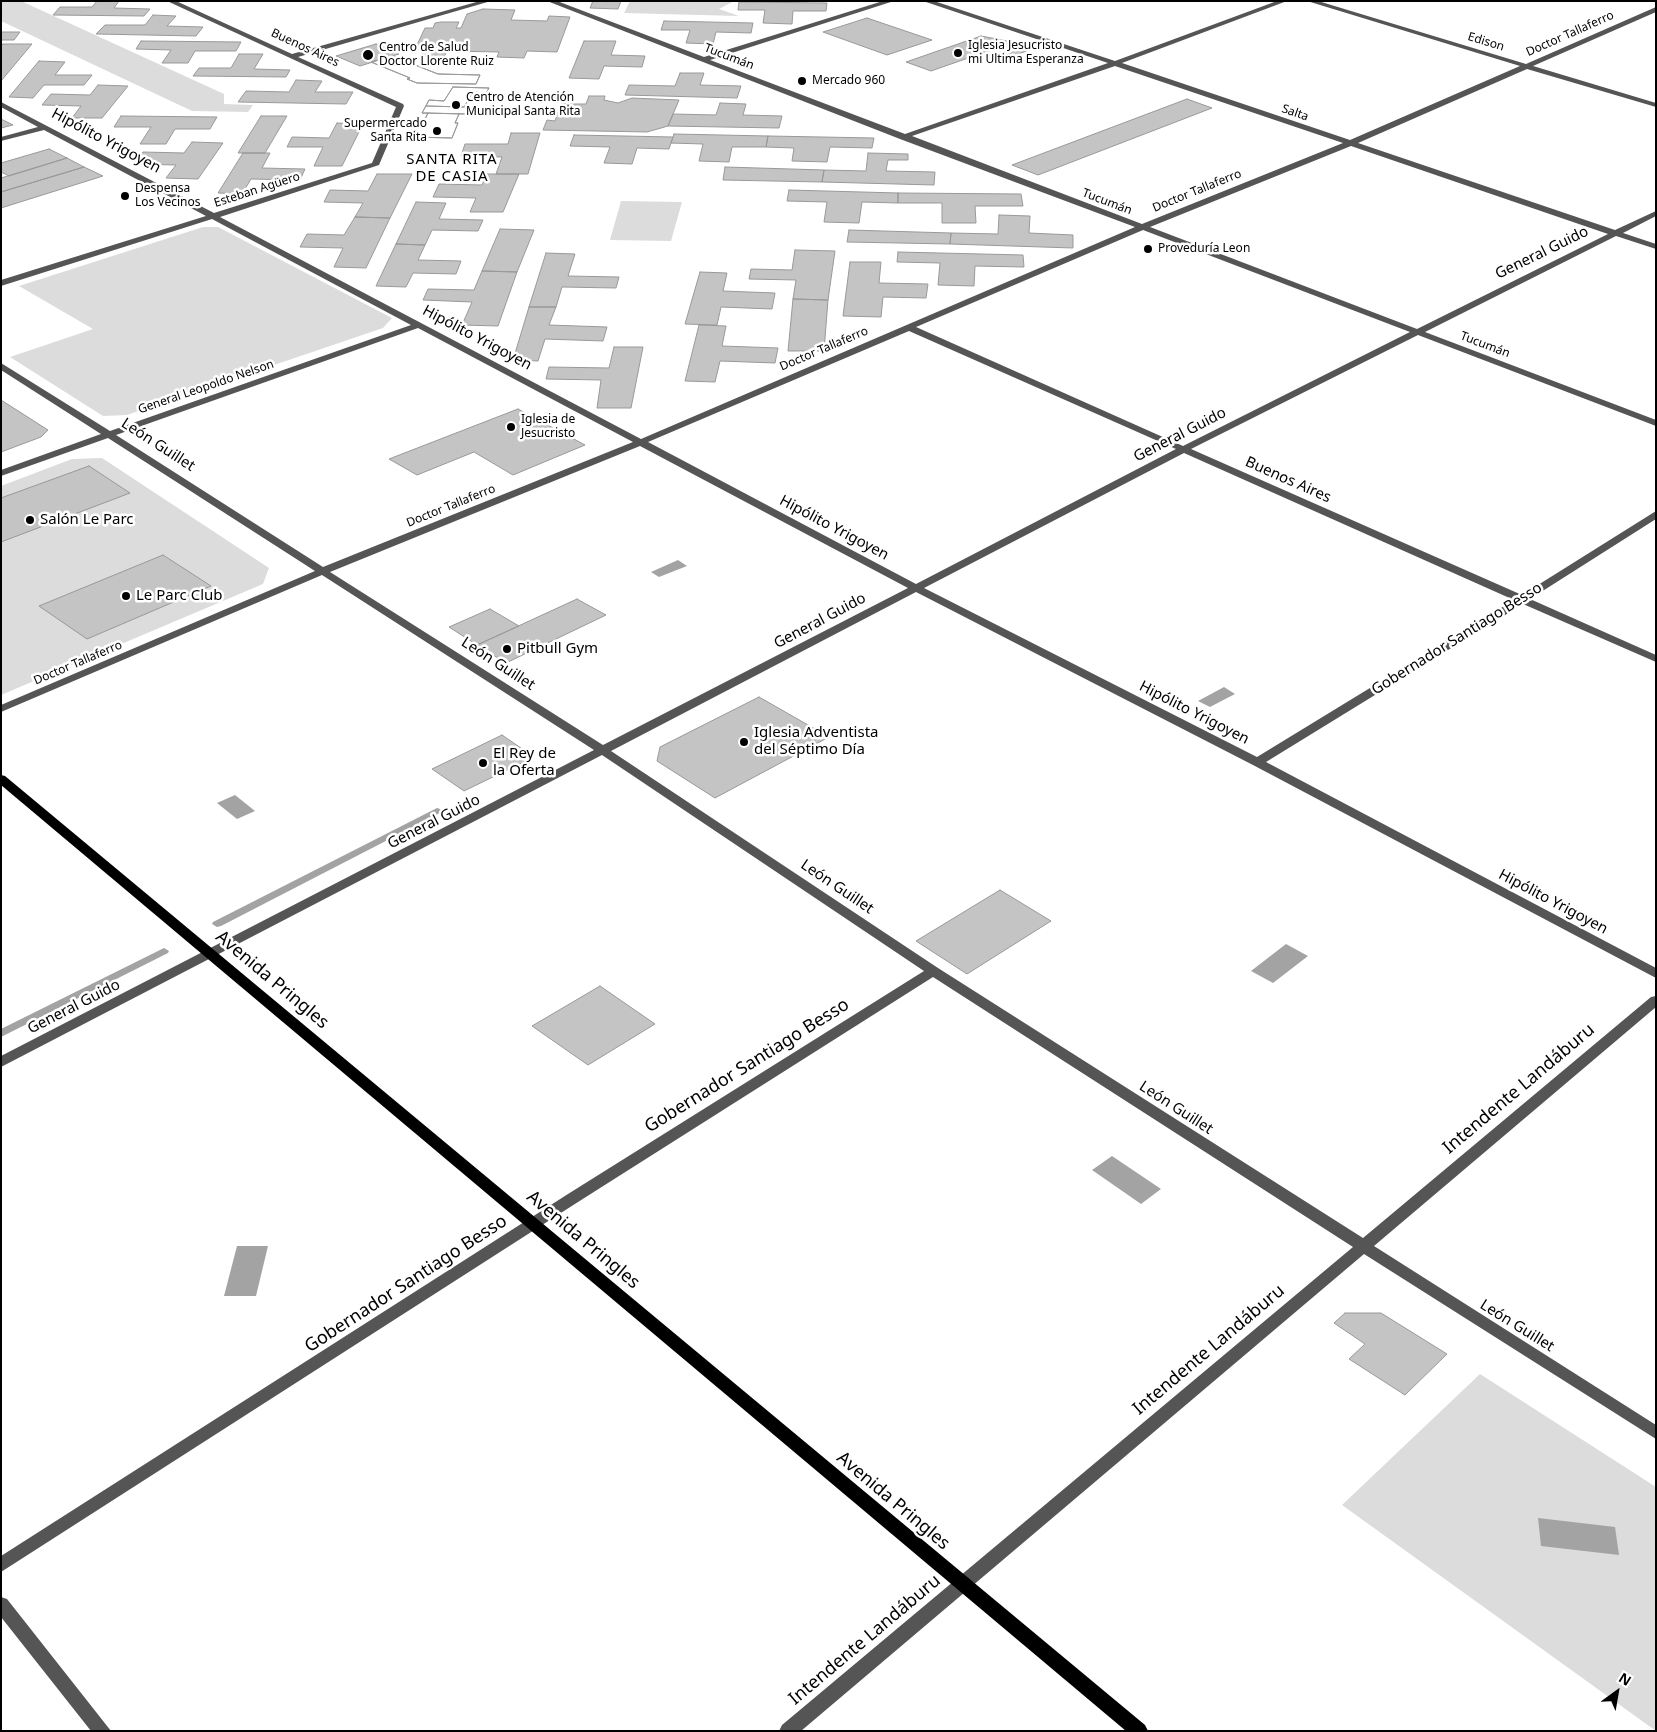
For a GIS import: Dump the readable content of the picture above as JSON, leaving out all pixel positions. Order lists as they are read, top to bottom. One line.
{"streets":{"main road":["Avenida Pringles"],"street":["Doctor Tallaferro","Edison","Buenos Aires","Tucumán","Salta","Hipólito Yrigoyen","Esteban Agüero","General Guido","General Leopoldo Nelson","León Guillet","Gobernador Santiago Besso","Intendente Landáburu"]},"crossings":[["Doctor Tallaferro","Edison"],["Doctor Tallaferro","Buenos Aires"],["Doctor Tallaferro","Tucumán"],["Doctor Tallaferro","Salta"],["Doctor Tallaferro","Hipólito Yrigoyen"],["Doctor Tallaferro","León Guillet"],["Buenos Aires","Esteban Agüero"],["Buenos Aires","General Guido"],["Buenos Aires","Gobernador Santiago Besso"],["Tucumán","General Guido"],["Salta","General Guido"],["Hipólito Yrigoyen","Esteban Agüero"],["Hipólito Yrigoyen","General Guido"],["Hipólito Yrigoyen","General Leopoldo Nelson"],["Hipólito Yrigoyen","Gobernador Santiago Besso"],["General Guido","León Guillet"],["General Guido","Avenida Pringles"],["General Leopoldo Nelson","León Guillet"],["León Guillet","Gobernador Santiago Besso"],["León Guillet","Intendente Landáburu"],["Gobernador Santiago Besso","Avenida Pringles"],["Avenida Pringles","Intendente Landáburu"]],"districts":["SANTA RITA DE CASIA"],"places":["Iglesia Jesucristo mi Ultima Esperanza","Centro de Salud Doctor Llorente Ruiz","Mercado 960","Centro de Atención Municipal Santa Rita","Supermercado Santa Rita","Despensa Los Vecinos","Proveduría Leon","Iglesia de Jesucristo","Salón Le Parc","Le Parc Club","Pitbull Gym","Iglesia Adventista del Séptimo Día","El Rey de la Oferta"],"north":"top right"}
